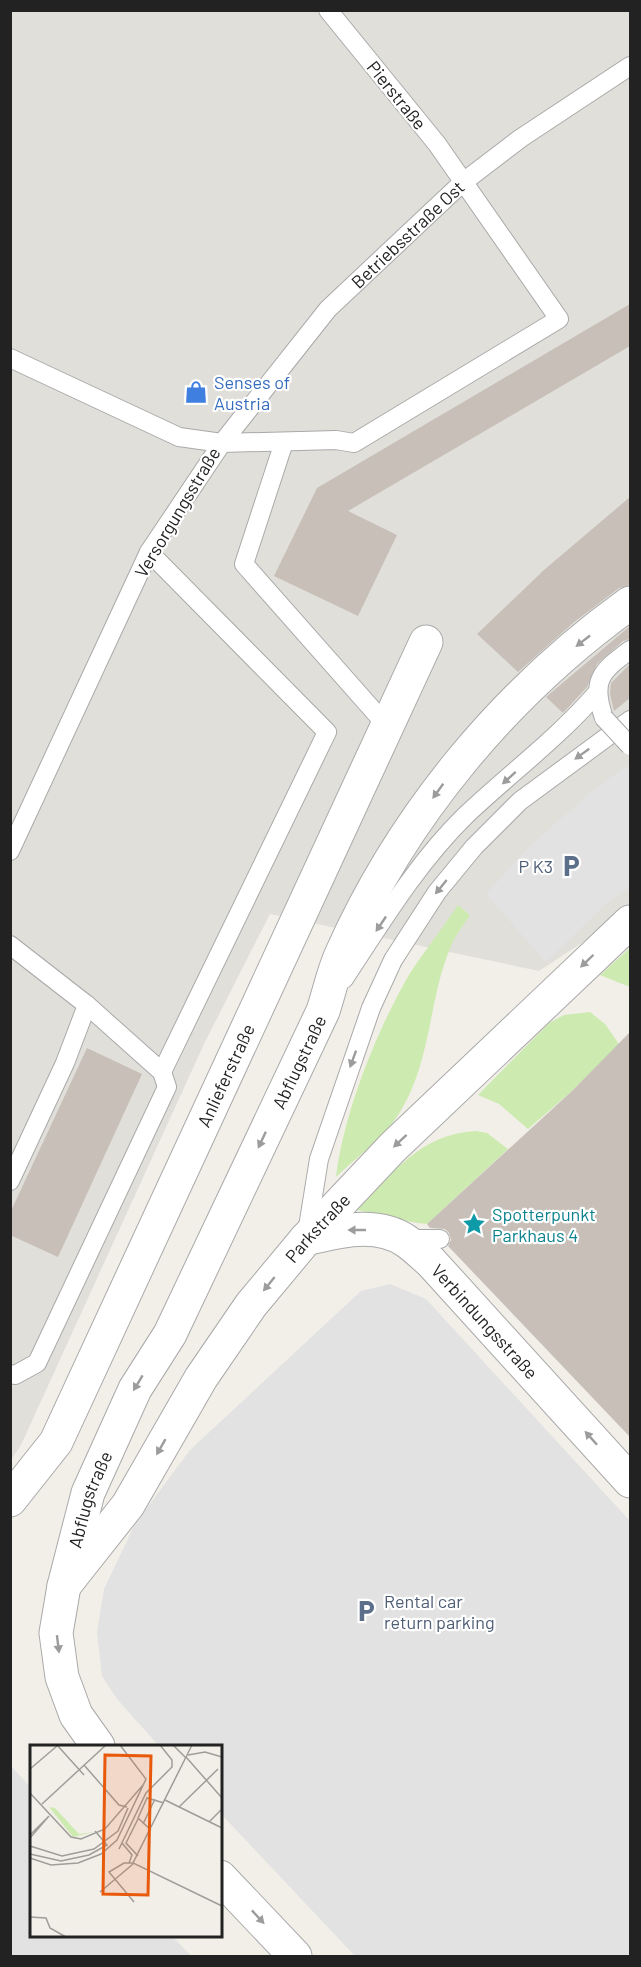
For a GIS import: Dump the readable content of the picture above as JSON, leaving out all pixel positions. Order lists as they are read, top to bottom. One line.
{"streets":{"street":["Abflugstraße","Anlieferstraße","Parkstraße","Verbindungsstraße"],"lane":["Pierstraße","Betriebsstraße Ost","Versorgungsstraße"]},"crossings":[["Pierstraße","Betriebsstraße Ost"],["Betriebsstraße Ost","Versorgungsstraße"],["Abflugstraße","Parkstraße"],["Parkstraße","Verbindungsstraße"]],"one_way":["Abflugstraße","Parkstraße","Verbindungsstraße"],"places":{"shop":["Senses of Austria"],"parking":["P K3","Rental car return parking"],"place":["Spotterpunkt Parkhaus 4"]}}
